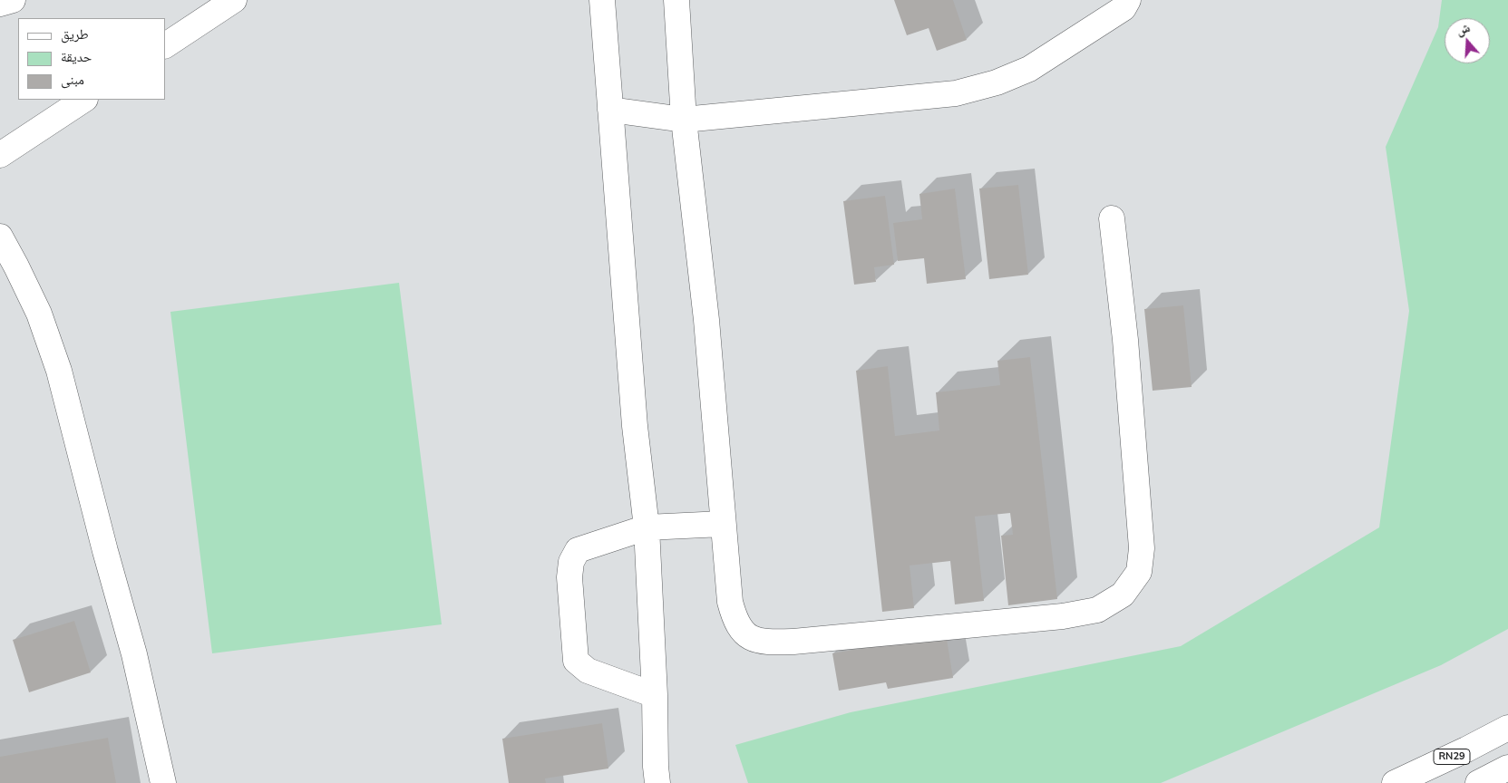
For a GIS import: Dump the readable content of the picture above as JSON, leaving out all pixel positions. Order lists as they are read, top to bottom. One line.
{"streets":{"street":["RN29"]},"legend":["طريق","حديقة","مبنى"],"north":"top"}
